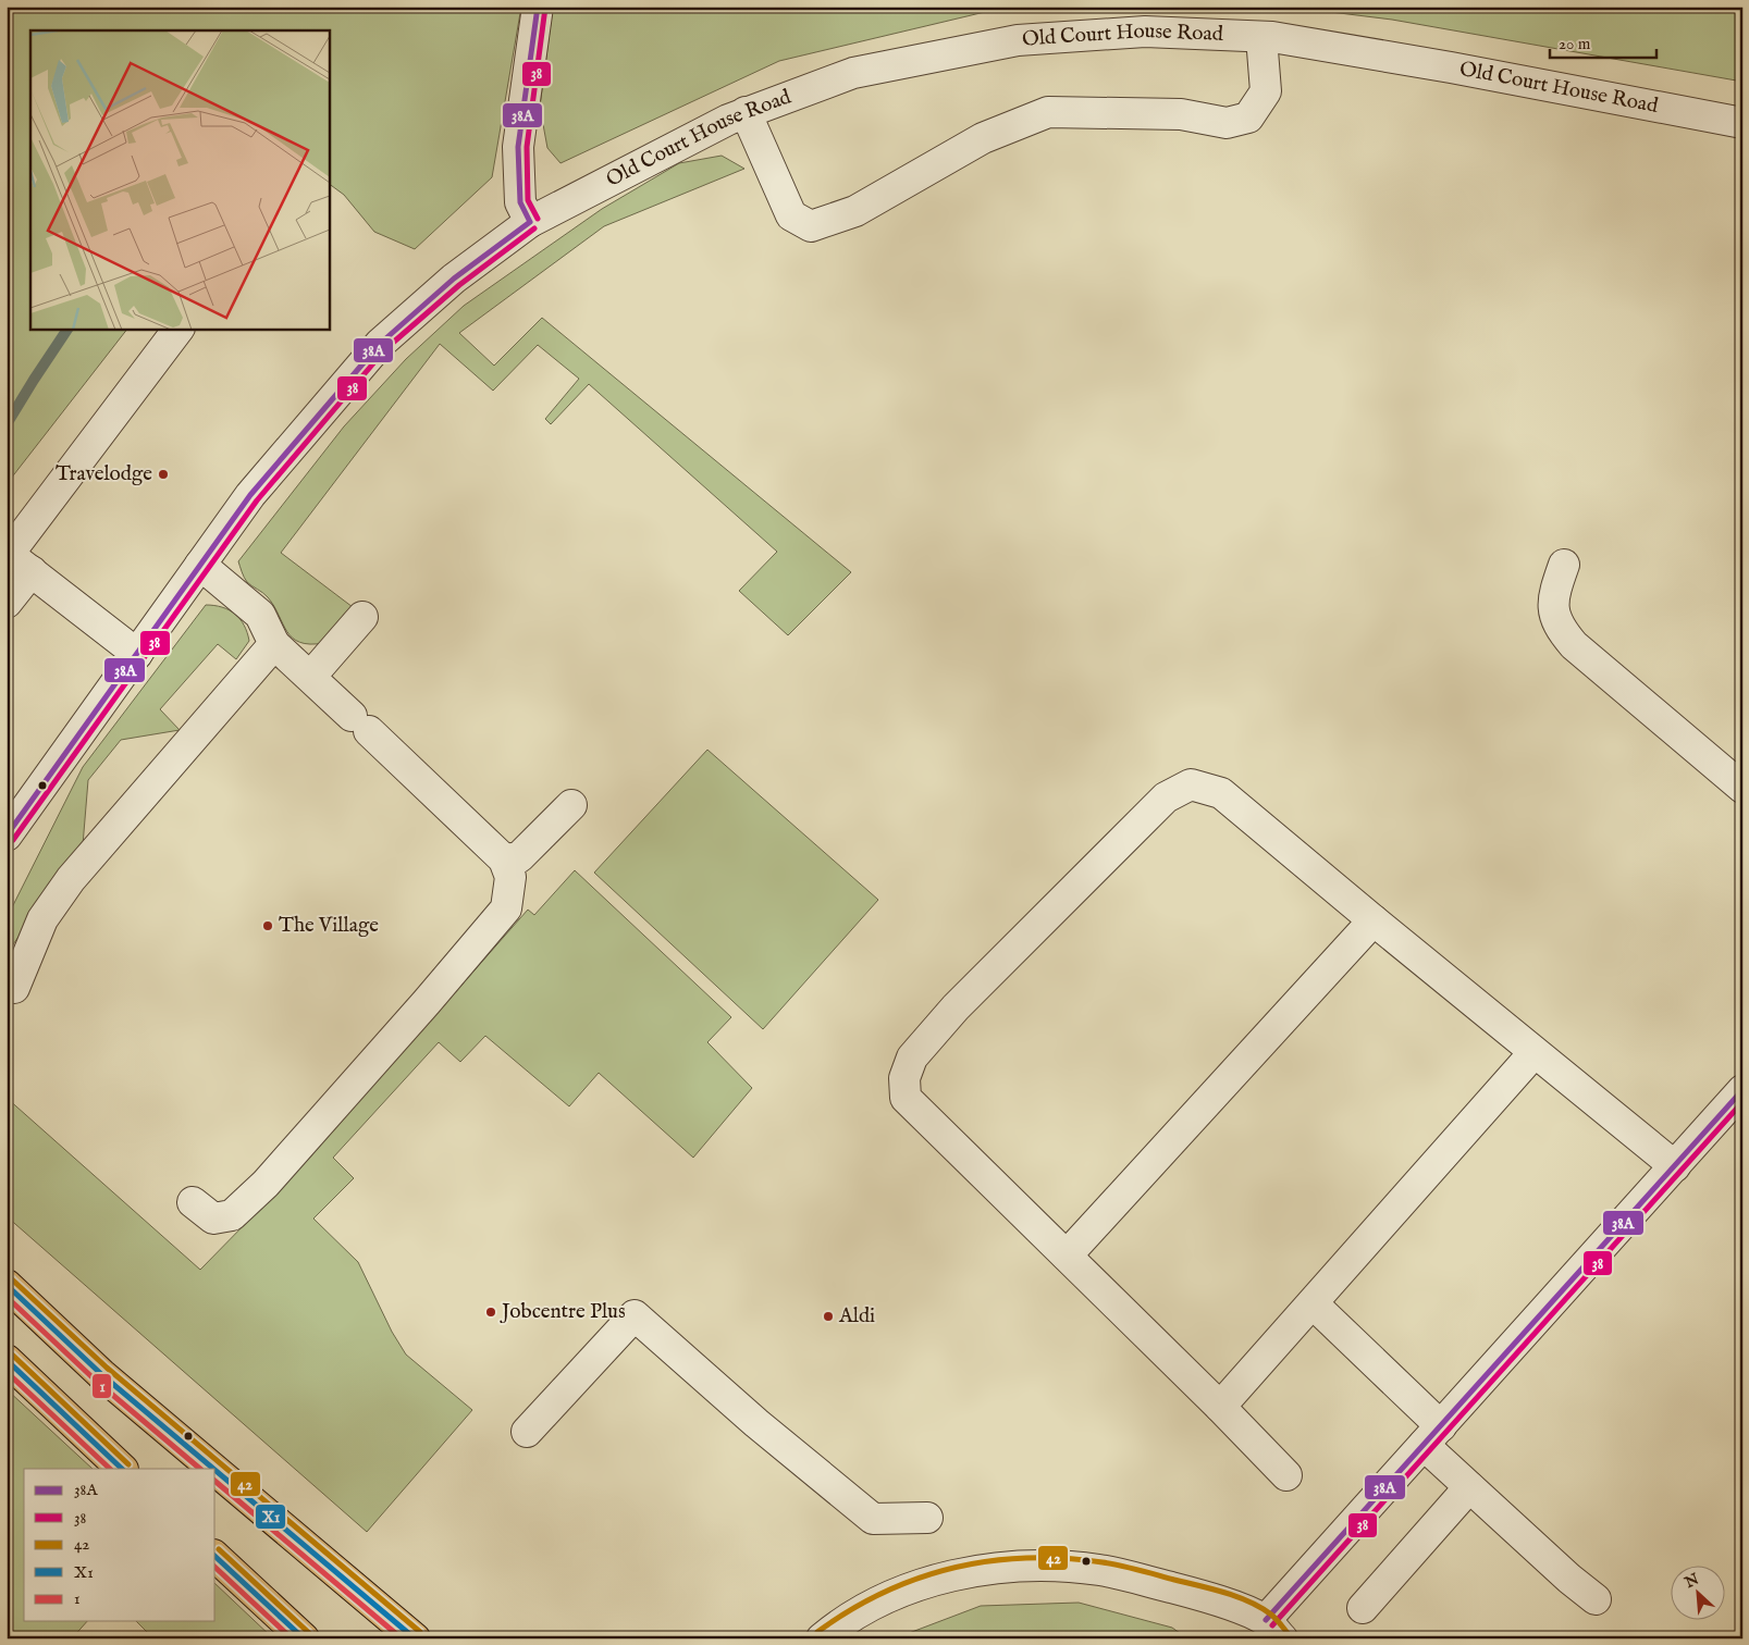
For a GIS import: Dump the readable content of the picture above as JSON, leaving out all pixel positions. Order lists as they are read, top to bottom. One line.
{"streets":{"street":["Old Court House Road"]},"places":["Travelodge","The Village","Jobcentre Plus","Aldi"],"lines":["transit line 38A","transit line 38","transit line 42","transit line X1","transit line 1"],"legend":["38A","38","42","X1","1"],"scale_bar":"20 m","north":"top left"}
